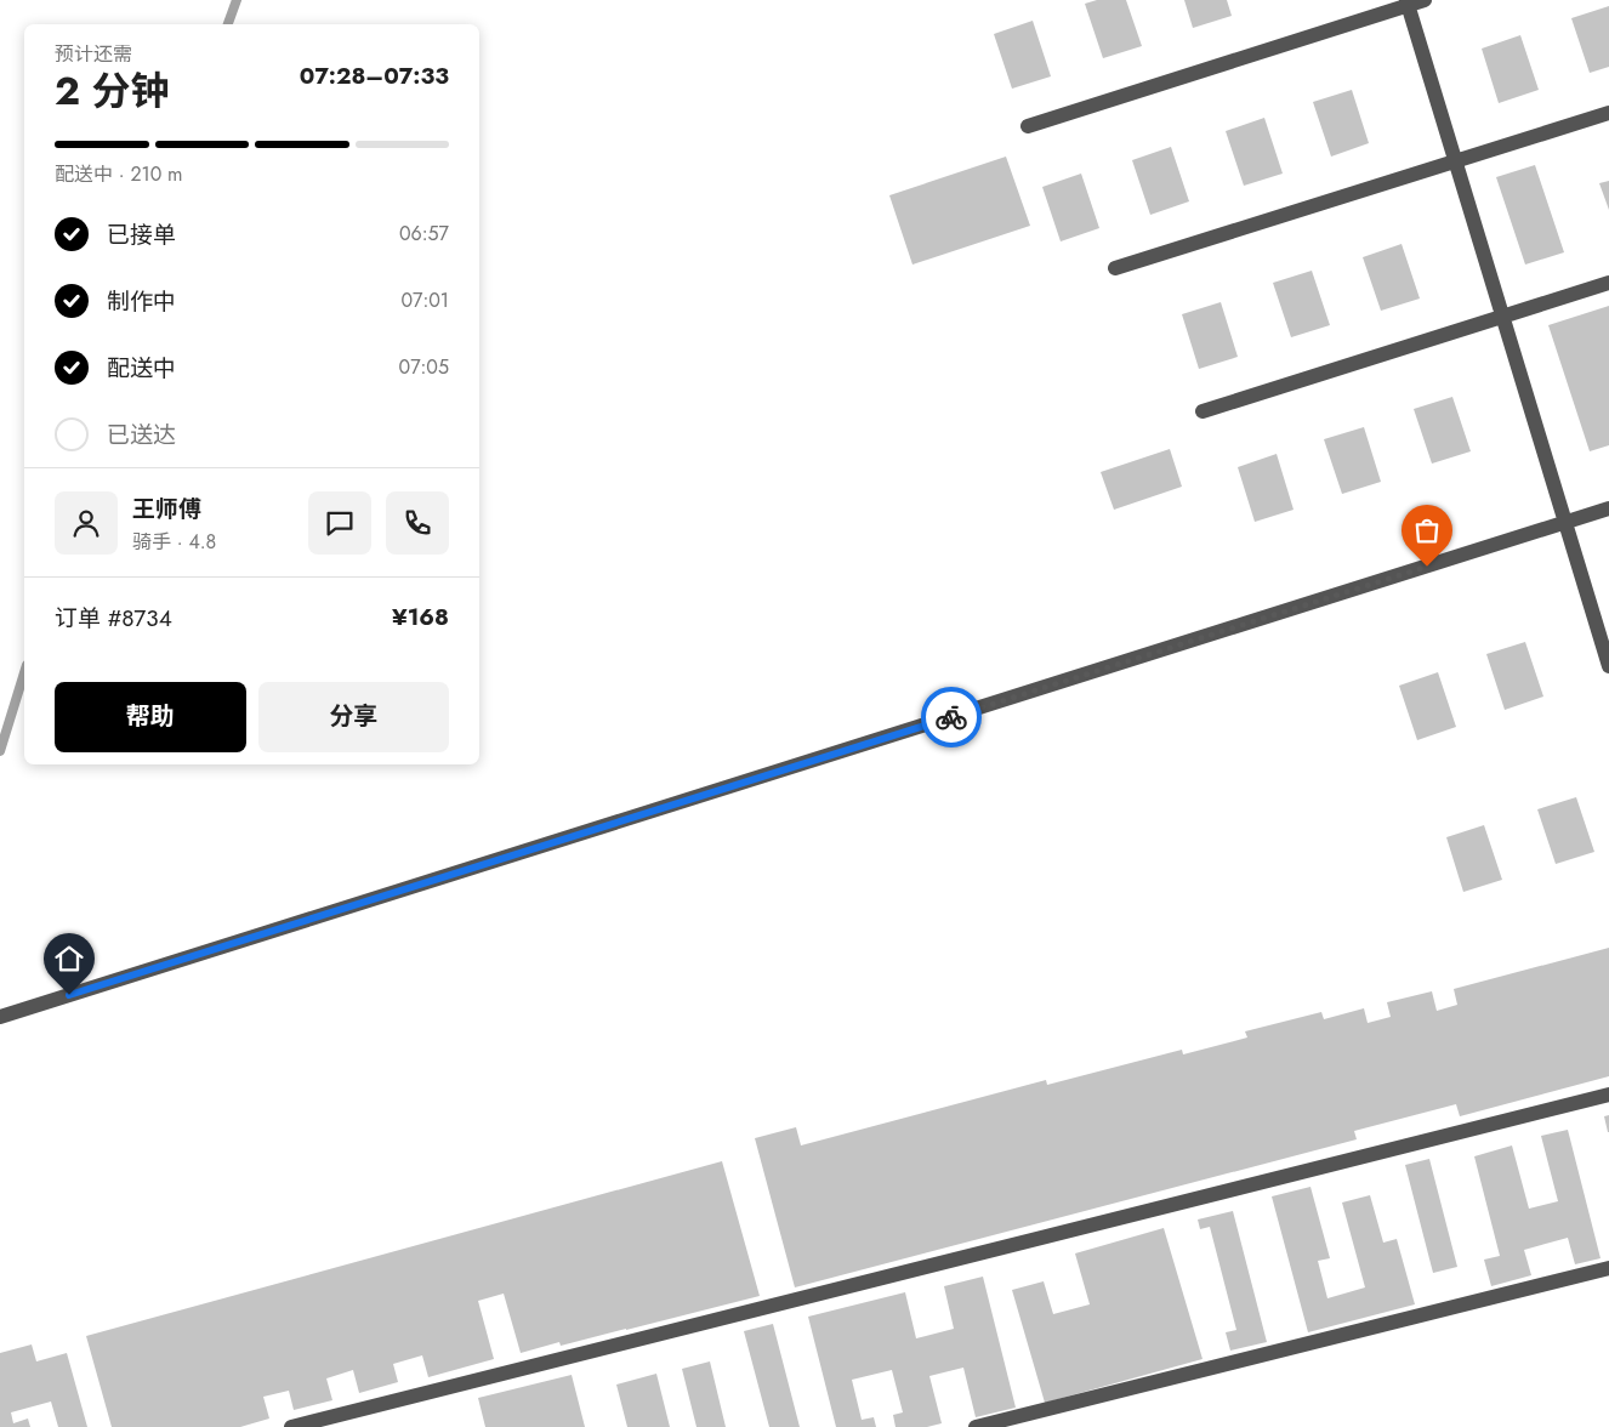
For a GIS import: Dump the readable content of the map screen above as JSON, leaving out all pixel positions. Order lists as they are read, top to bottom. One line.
{"page":{"heading":["2 分钟","预计还需","07:28–07:33"],"panel":["王师傅","骑手 · 4.8","订单 #8734","¥168"],"bar":"配送中 · 210 m","list":[["已接单","06:57"],["制作中","07:01"],["配送中","07:05"],"已送达"],"buttons":["帮助","分享"]}}
